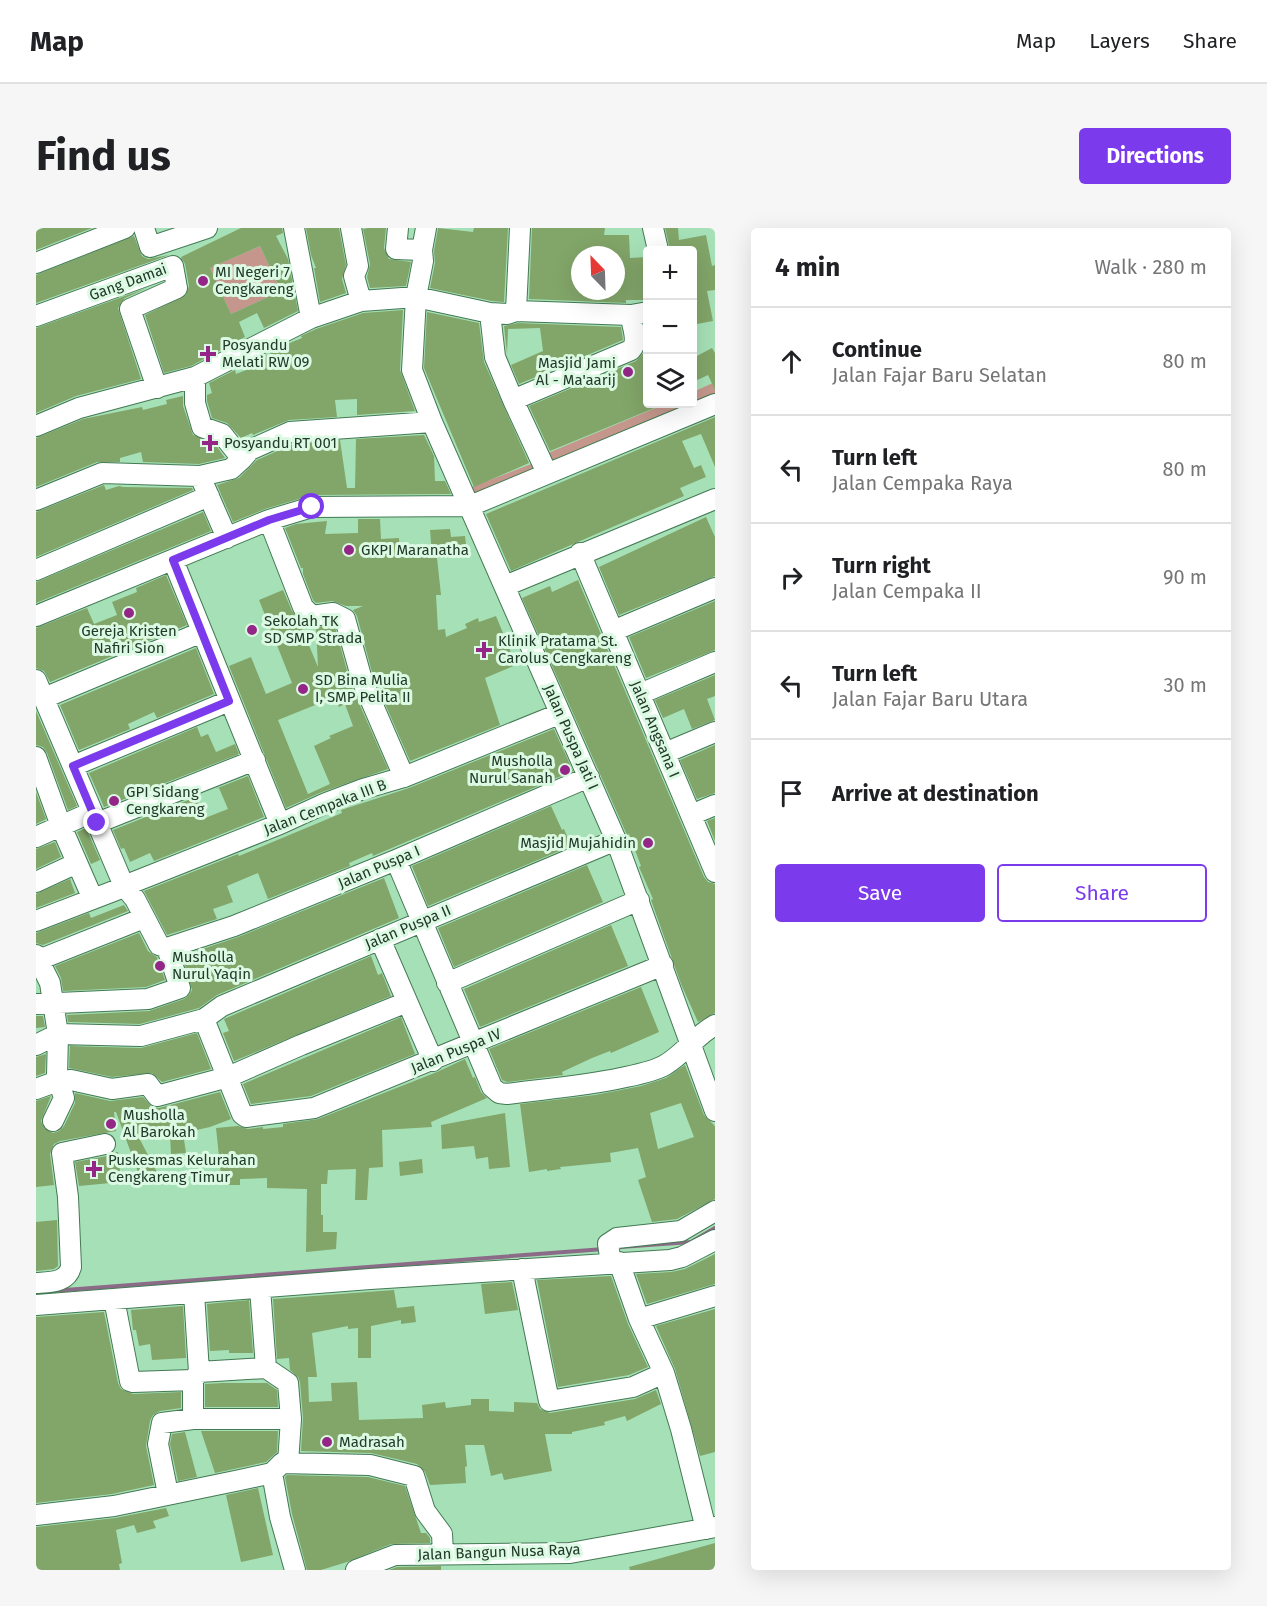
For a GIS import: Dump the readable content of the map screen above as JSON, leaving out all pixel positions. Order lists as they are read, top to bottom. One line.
{"streets":{"street":["Gang Damai","Jalan Angsana I","Jalan Puspa Jati I","Jalan Cempaka III B","Jalan Puspa I","Jalan Puspa II","Jalan Puspa IV","Jalan Bangun Nusa Raya"]},"crossings":[["Jalan Puspa Jati I","Jalan Cempaka III B"],["Jalan Puspa Jati I","Jalan Puspa I"],["Jalan Puspa Jati I","Jalan Puspa II"],["Jalan Puspa Jati I","Jalan Puspa IV"]],"places":{"other":["MI Negeri 7 Cengkareng","Masjid Jami Al - Ma'aarij","GKPI Maranatha","Gereja Kristen Nafiri Sion","Sekolah TK SD SMP Strada","SD Bina Mulia I, SMP Pelita II","Musholla Nurul Sanah","GPI Sidang Cengkareng","Masjid Mujahidin","Musholla Nurul Yaqin","Musholla Al Barokah","Madrasah"],"health":["Posyandu Melati RW 09","Posyandu RT 001","Klinik Pratama St. Carolus Cengkareng","Puskesmas Kelurahan Cengkareng Timur"]},"north":"top left","page":{"header":"Map","nav":["Map","Layers","Share"],"buttons":["Directions",["Save","Share"]],"title":"Find us","heading":["4 min","Walk · 280 m"],"map_buttons":["+","−"],"list":[["Continue","Jalan Fajar Baru Selatan","80 m"],["Turn left","Jalan Cempaka Raya","80 m"],["Turn right","Jalan Cempaka II","90 m"],["Turn left","Jalan Fajar Baru Utara","30 m"],"Arrive at destination"]}}
